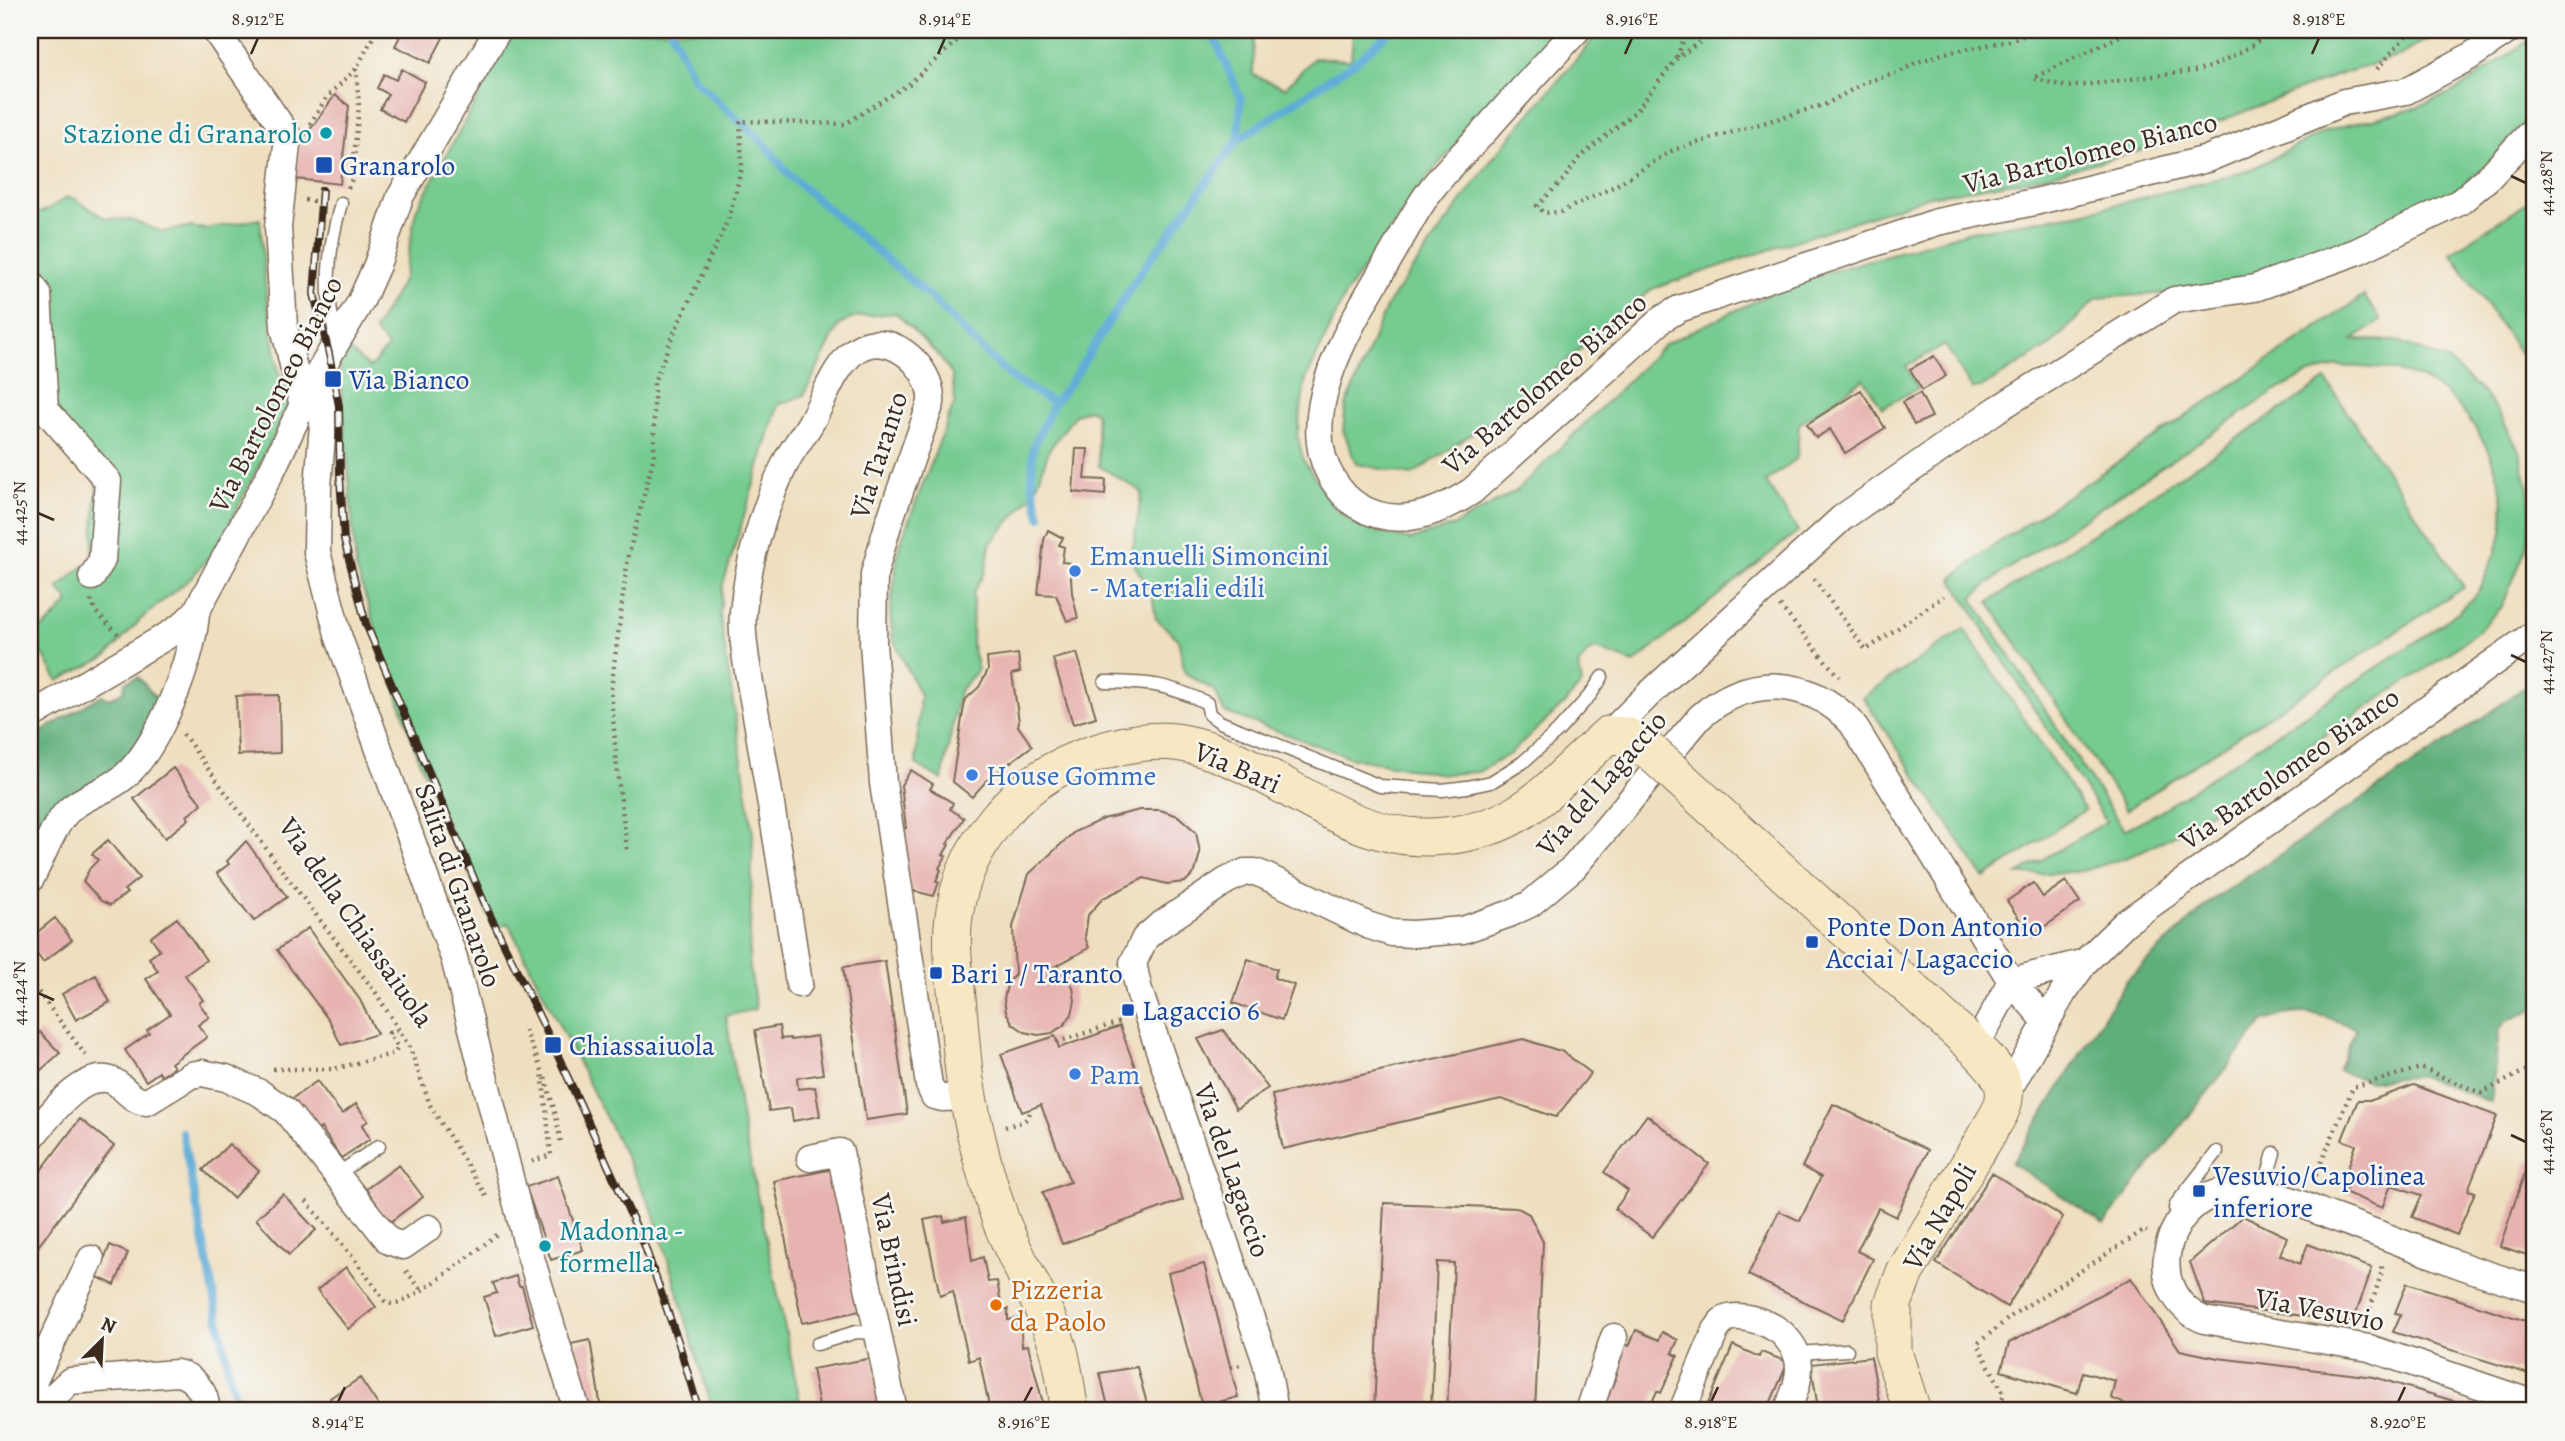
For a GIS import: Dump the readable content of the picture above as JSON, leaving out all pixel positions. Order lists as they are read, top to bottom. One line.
{"streets":{"street":["Via Bartolomeo Bianco","Via Taranto","Via Bari","Via del Lagaccio","Salita di Granarolo","Via Napoli","Via Brindisi","Via Vesuvio"],"path":["Via della Chiassaiuola"]},"crossings":[["Via Bartolomeo Bianco","Via del Lagaccio"],["Via Bartolomeo Bianco","Salita di Granarolo"],["Via Bartolomeo Bianco","Via Napoli"],["Via Taranto","Via Bari"]],"places":{"other":["Stazione di Granarolo","Emanuelli Simoncini - Materiali edili","House Gomme","Pam","Madonna - formella","Pizzeria da Paolo"],"transit":["Granarolo","Via Bianco","Ponte Don Antonio Acciai / Lagaccio","Bari 1 / Taranto","Lagaccio 6","Chiassaiuola","Vesuvio/Capolinea inferiore"]},"north":"top right","coordinates":["8.912°E","8.914°E","8.916°E","8.918°E","44.428°N","44.425°N","44.427°N","44.424°N","44.426°N","8.920°E"]}
